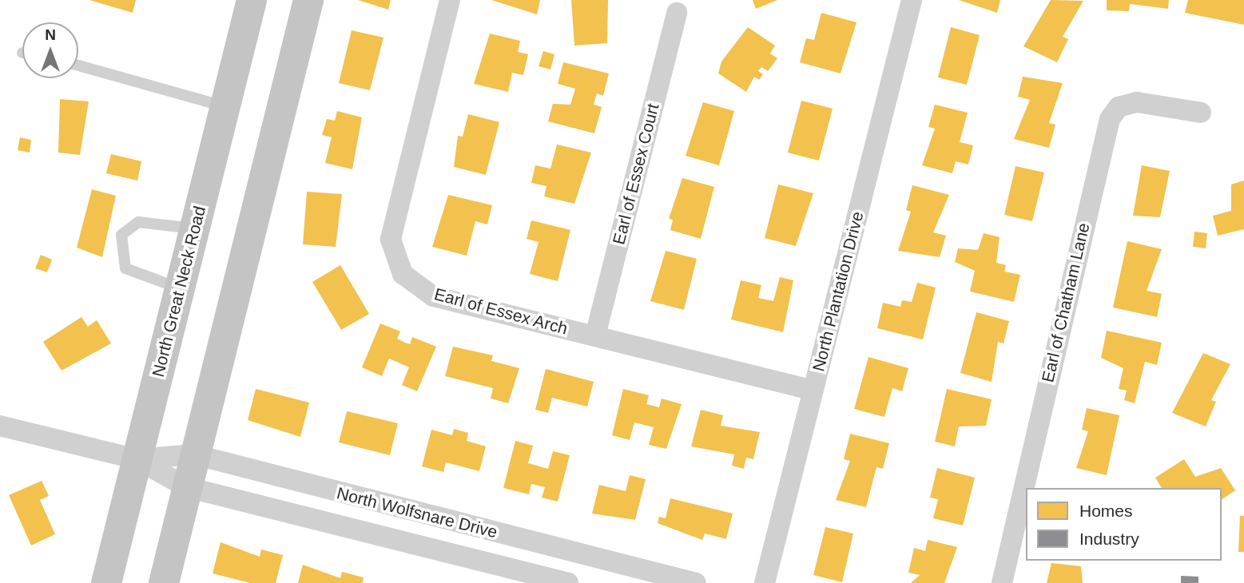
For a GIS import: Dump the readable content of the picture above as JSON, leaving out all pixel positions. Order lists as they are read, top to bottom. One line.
{"streets":{"main road":["North Great Neck Road"],"street":["Earl of Essex Court","North Plantation Drive","Earl of Chatham Lane","Earl of Essex Arch","North Wolfsnare Drive"]},"crossings":[["Earl of Essex Court","Earl of Essex Arch"],["North Great Neck Road","North Wolfsnare Drive"],["North Plantation Drive","Earl of Essex Arch"]],"legend":["Homes","Industry"],"north":"top"}
